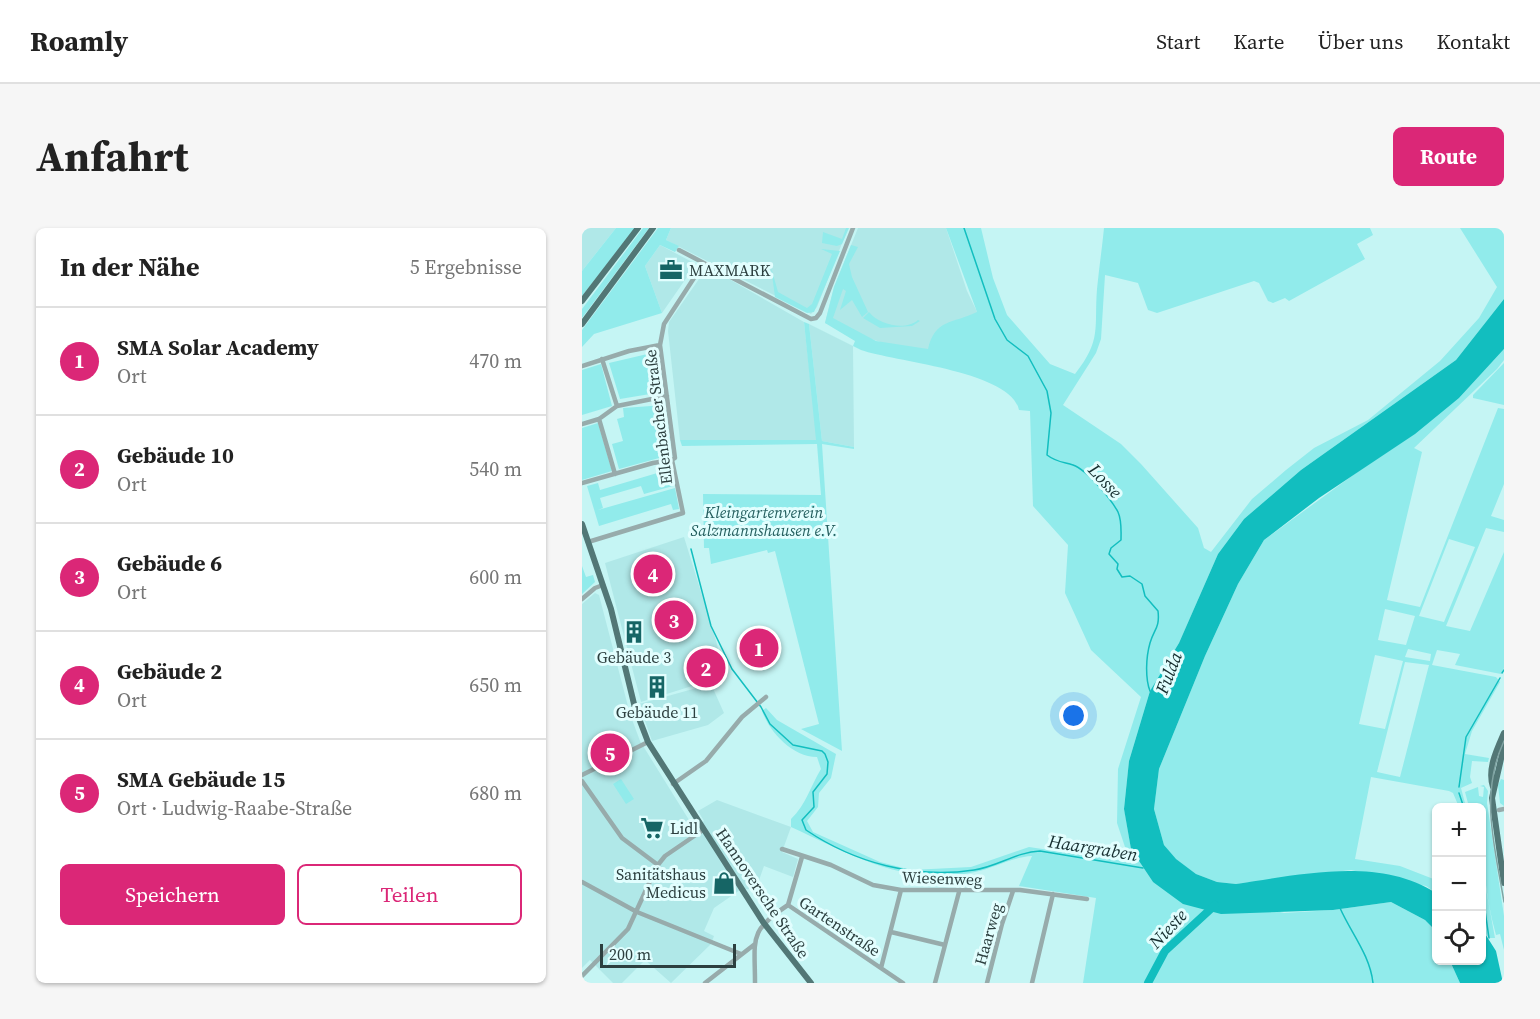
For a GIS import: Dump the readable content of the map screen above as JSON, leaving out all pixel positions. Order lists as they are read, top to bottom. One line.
{"streets":{"main road":["Hannoversche Straße"],"street":["Ellenbacher Straße","Wiesenweg","Gartenstraße","Haarweg"]},"crossings":[["Ellenbacher Straße","Hannoversche Straße"],["Wiesenweg","Haarweg"],["Hannoversche Straße","Gartenstraße"]],"water":["Losse","Fulda","Haargraben","Nieste"],"parks":["Kleingartenverein Salzmannshausen e.V."],"places":{"office":["MAXMARK"],"building":["Gebäude 3","Gebäude 11"],"supermarket":["Lidl"],"shop":["Sanitätshaus Medicus"]},"scale_bar":"200 m","page":{"header":"Roamly","nav":["Start","Karte","Über uns","Kontakt"],"title":"Anfahrt","buttons":["Route",["Speichern","Teilen"]],"heading":["In der Nähe","5 Ergebnisse"],"list":[{"mark":"1","name":"SMA Solar Academy","note":"Ort","value":"470 m"},{"mark":"2","name":"Gebäude 10","note":"Ort","value":"540 m"},{"mark":"3","name":"Gebäude 6","note":"Ort","value":"600 m"},{"mark":"4","name":"Gebäude 2","note":"Ort","value":"650 m"},{"mark":"5","name":"SMA Gebäude 15","note":"Ort · Ludwig-Raabe-Straße","value":"680 m"}],"pins":["4","3","1","2","5"],"map_buttons":["+","−"],"scale":"200 m"}}
